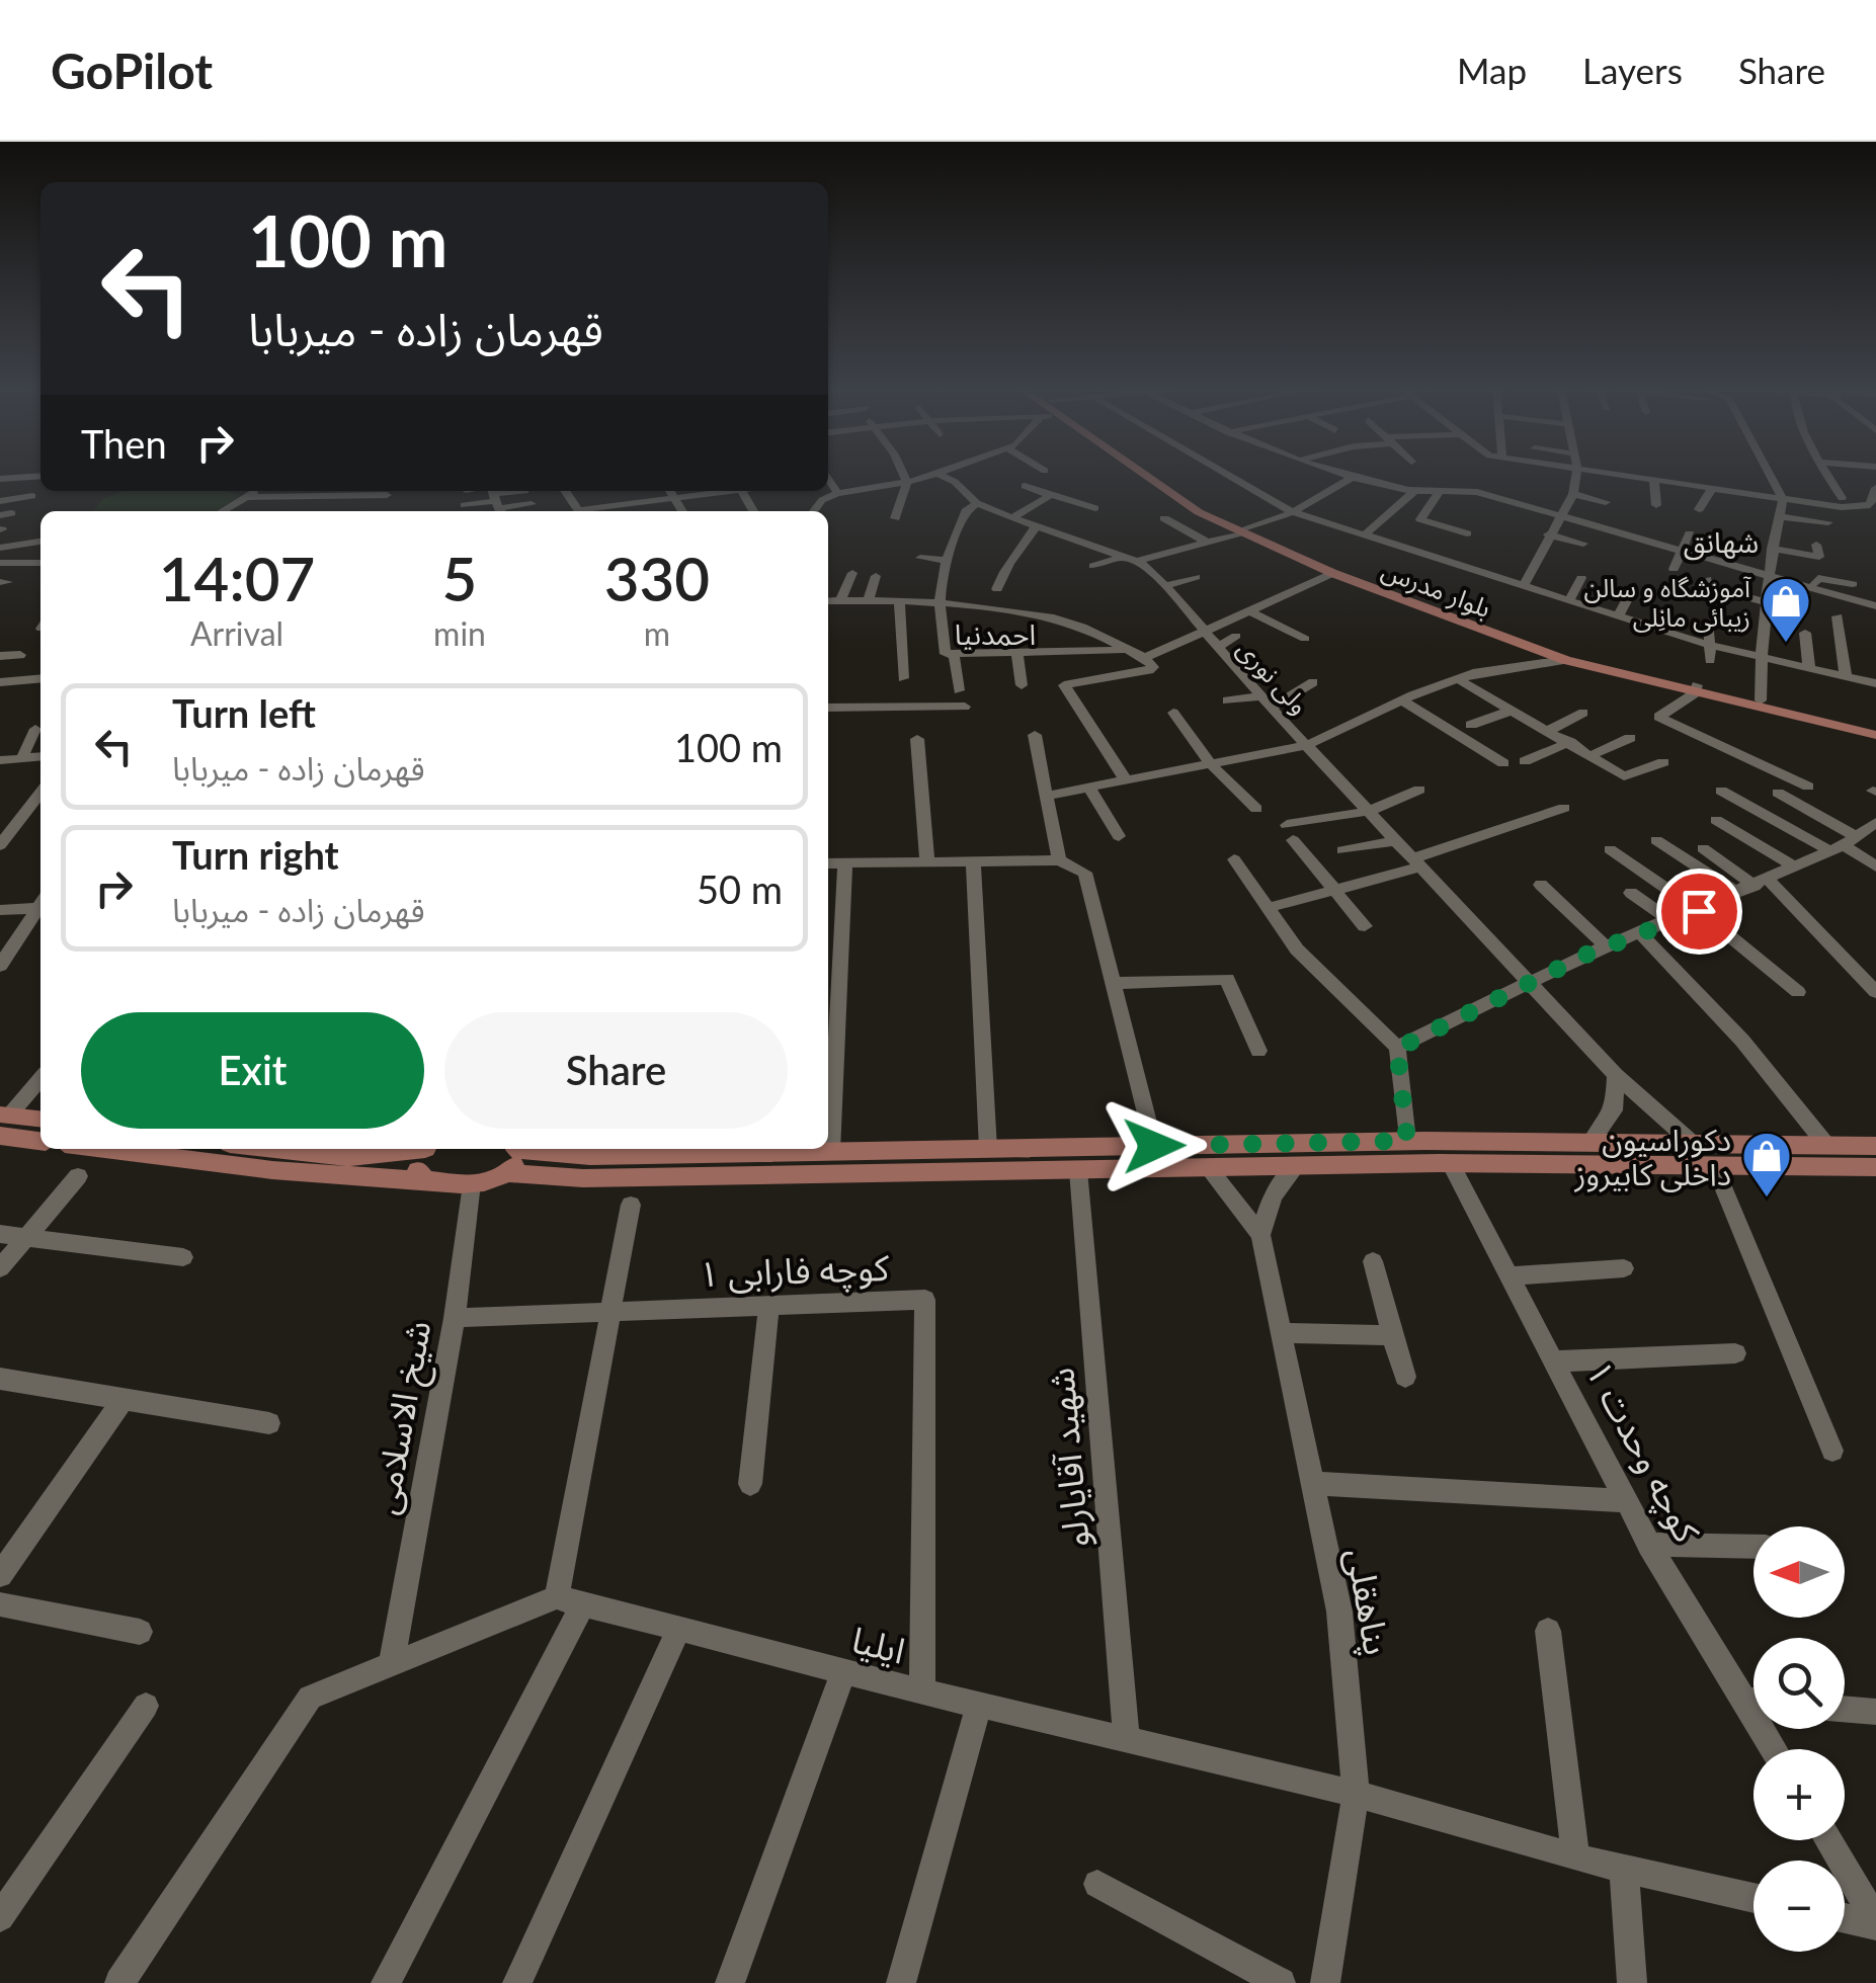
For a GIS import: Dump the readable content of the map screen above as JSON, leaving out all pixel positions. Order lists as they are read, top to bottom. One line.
{"streets":{"main road":["بلوار مدرس"],"street":["ولی نوری","۱ کوچه فارابی","شیخ الاسلامی","کوچه وحدت ۱","شهید آقایارلو","پناهقلی","ایلیا"]},"crossings":[["۱ کوچه فارابی","شیخ الاسلامی"],["۱ کوچه فارابی","ایلیا"],["شهید آقایارلو","ایلیا"],["پناهقلی","ایلیا"]],"districts":["شهانق","احمدنیا"],"places":{"shop":["آموزشگاه و سالن زیبائی مانِلی","دکوراسیون داخلی کابیروز"]},"north":"left","page":{"header":"GoPilot","nav":["Map","Layers","Share"],"turn":["100 m","قهرمان زاده - میربابا"],"then":"Then","eta":["14:07","Arrival","5","min","330","m"],"list":[{"name":"Turn left","note":"قهرمان زاده - میربابا","value":"100 m"},{"name":"Turn right","note":"قهرمان زاده - میربابا","value":"50 m"}],"buttons":["Exit","Share"],"map_buttons":["+","−"]}}
